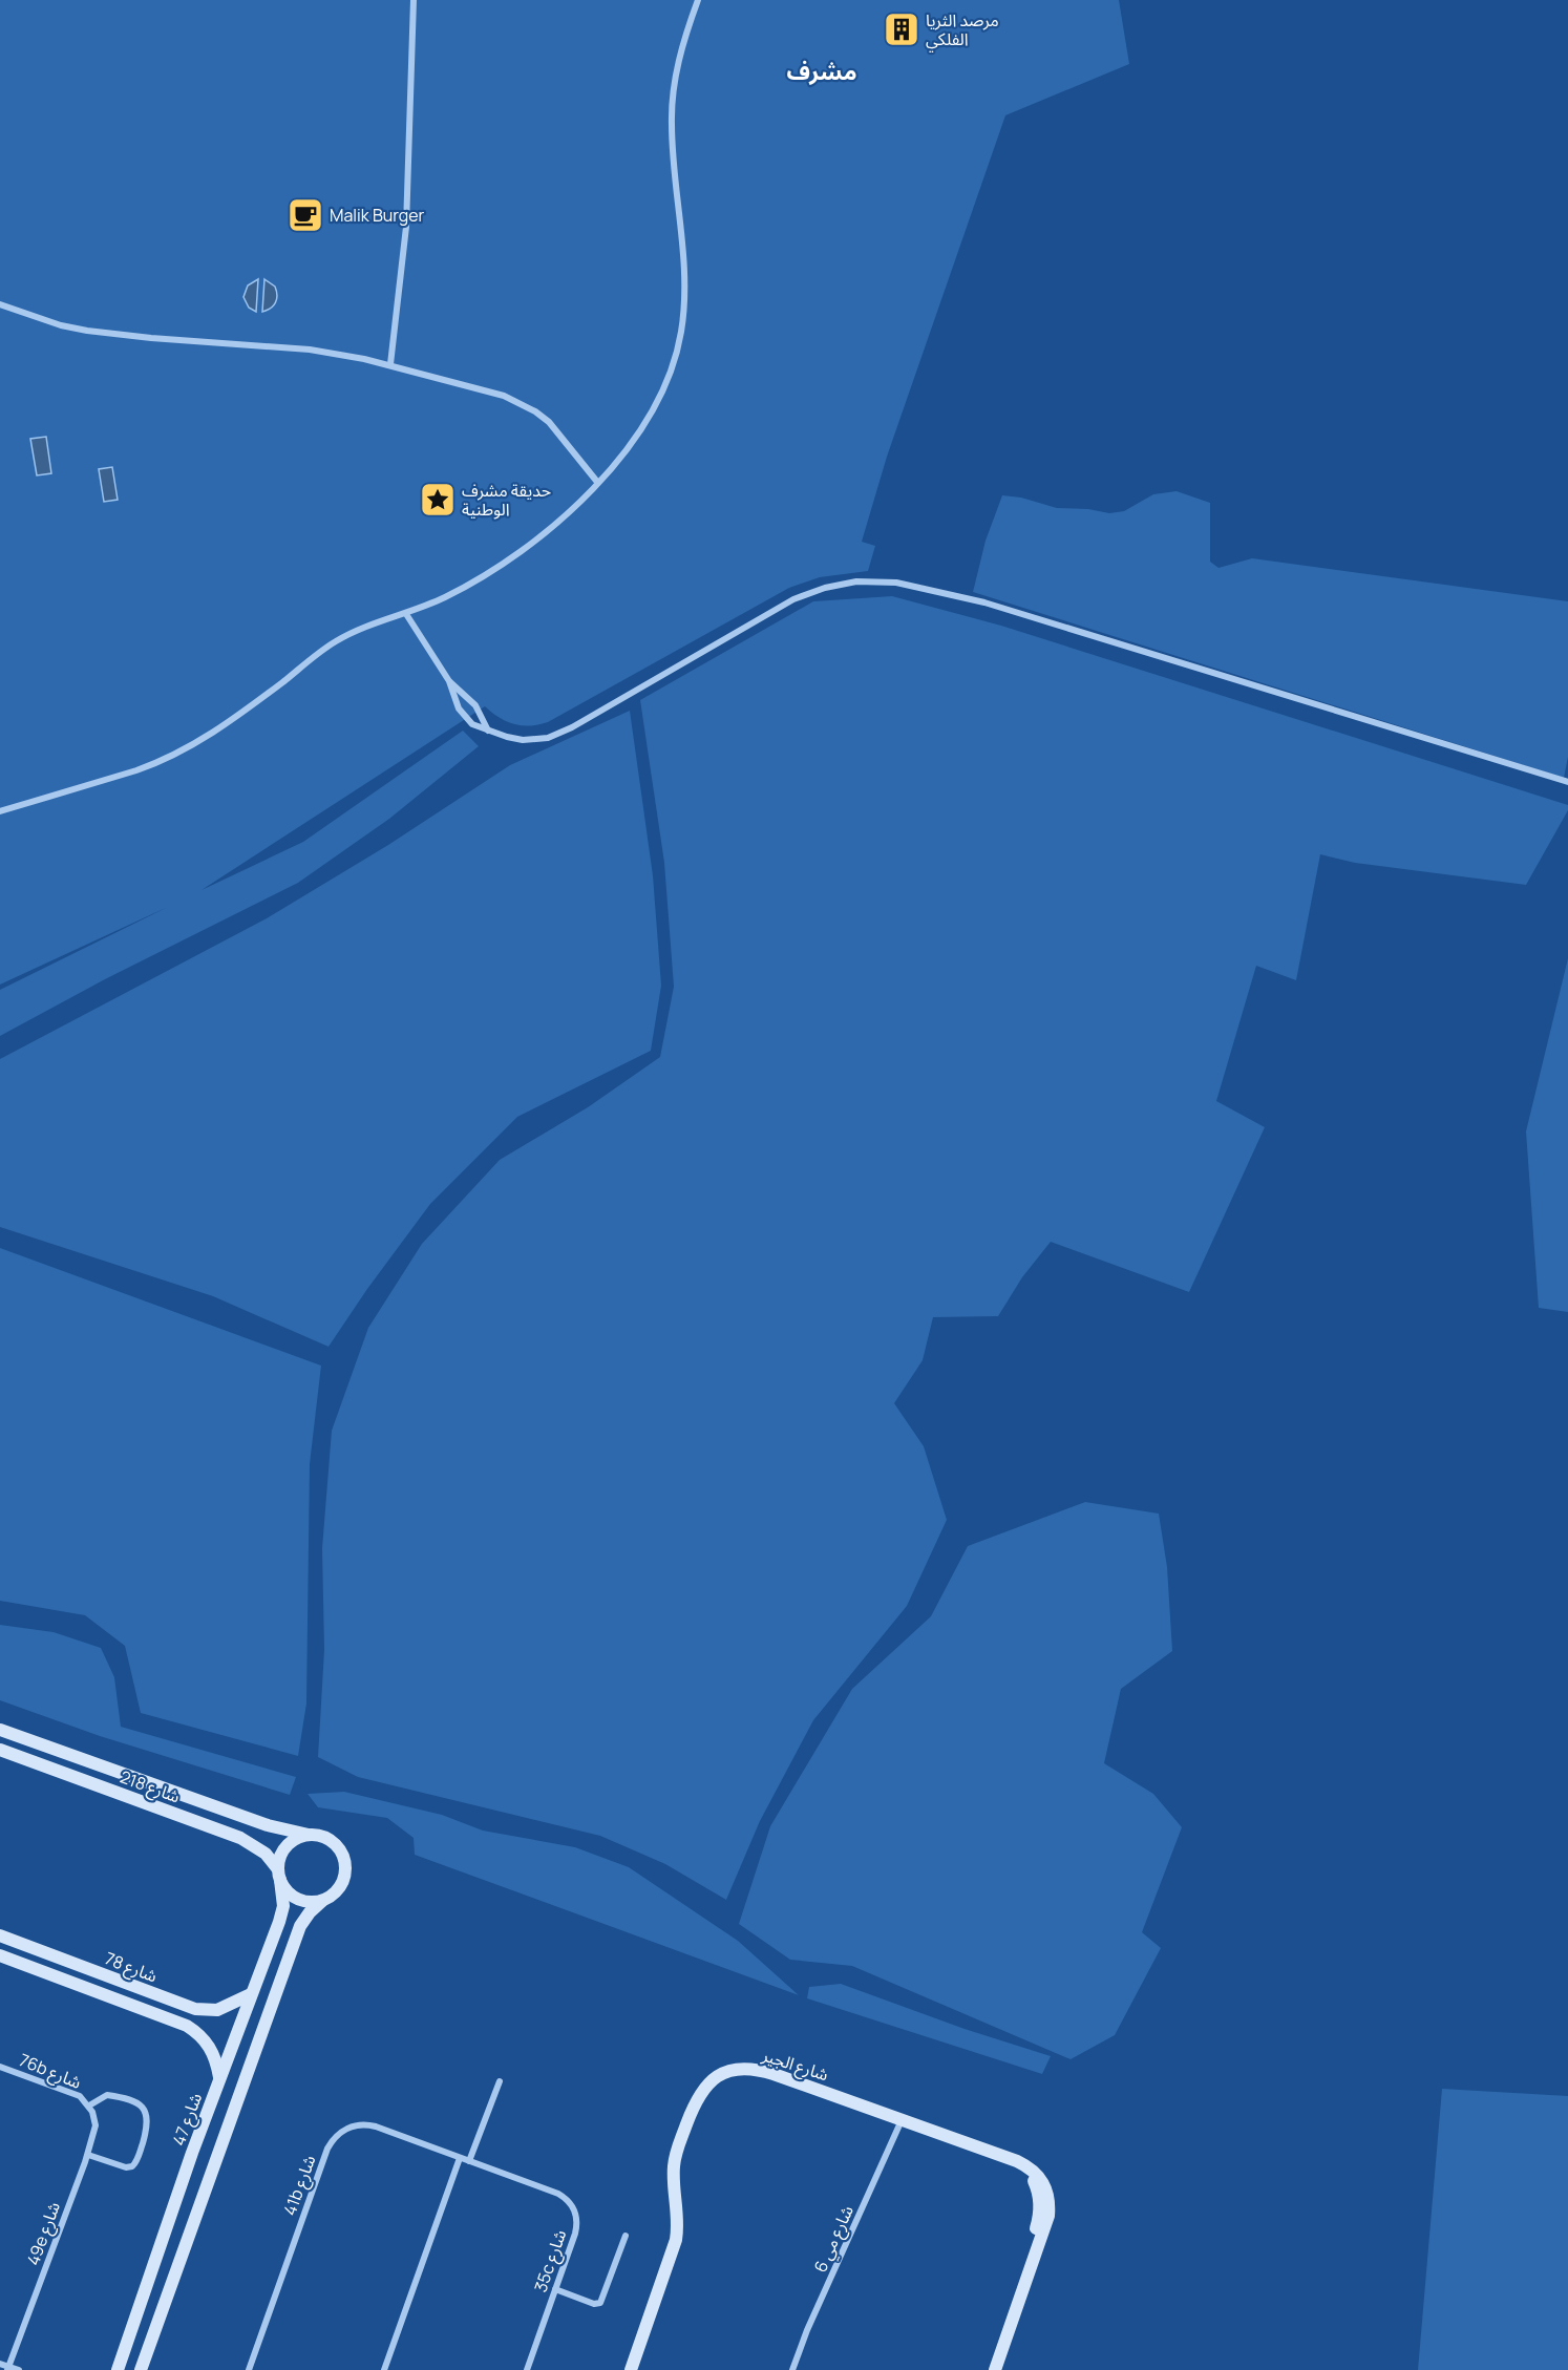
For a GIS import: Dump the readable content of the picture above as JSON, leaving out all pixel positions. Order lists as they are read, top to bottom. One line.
{"streets":{"street":["شارع 218","شارع 78","شارع الجير","76b شارع","شارع 47","41b شارع","49e شارع","شارع مي 6","35c شارع"]},"crossings":[["شارع 218","شارع 47"],["شارع 78","شارع 47"],["شارع الجير","شارع مي 6"],["76b شارع","49e شارع"],["41b شارع","35c شارع"]],"districts":["مشرف"],"places":{"building":["مرصد الثريا الفلكي"],"cafe":["Malik Burger"],"place":["حديقة مشرف الوطنية"]}}
